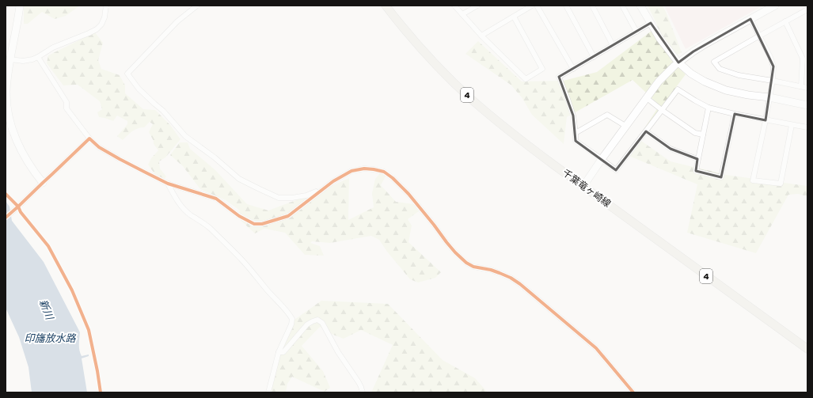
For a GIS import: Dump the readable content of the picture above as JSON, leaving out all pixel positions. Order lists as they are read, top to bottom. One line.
{"streets":{"main road":["4","千葉竜ヶ崎線"]},"water":["新川","印旛放水路"]}
